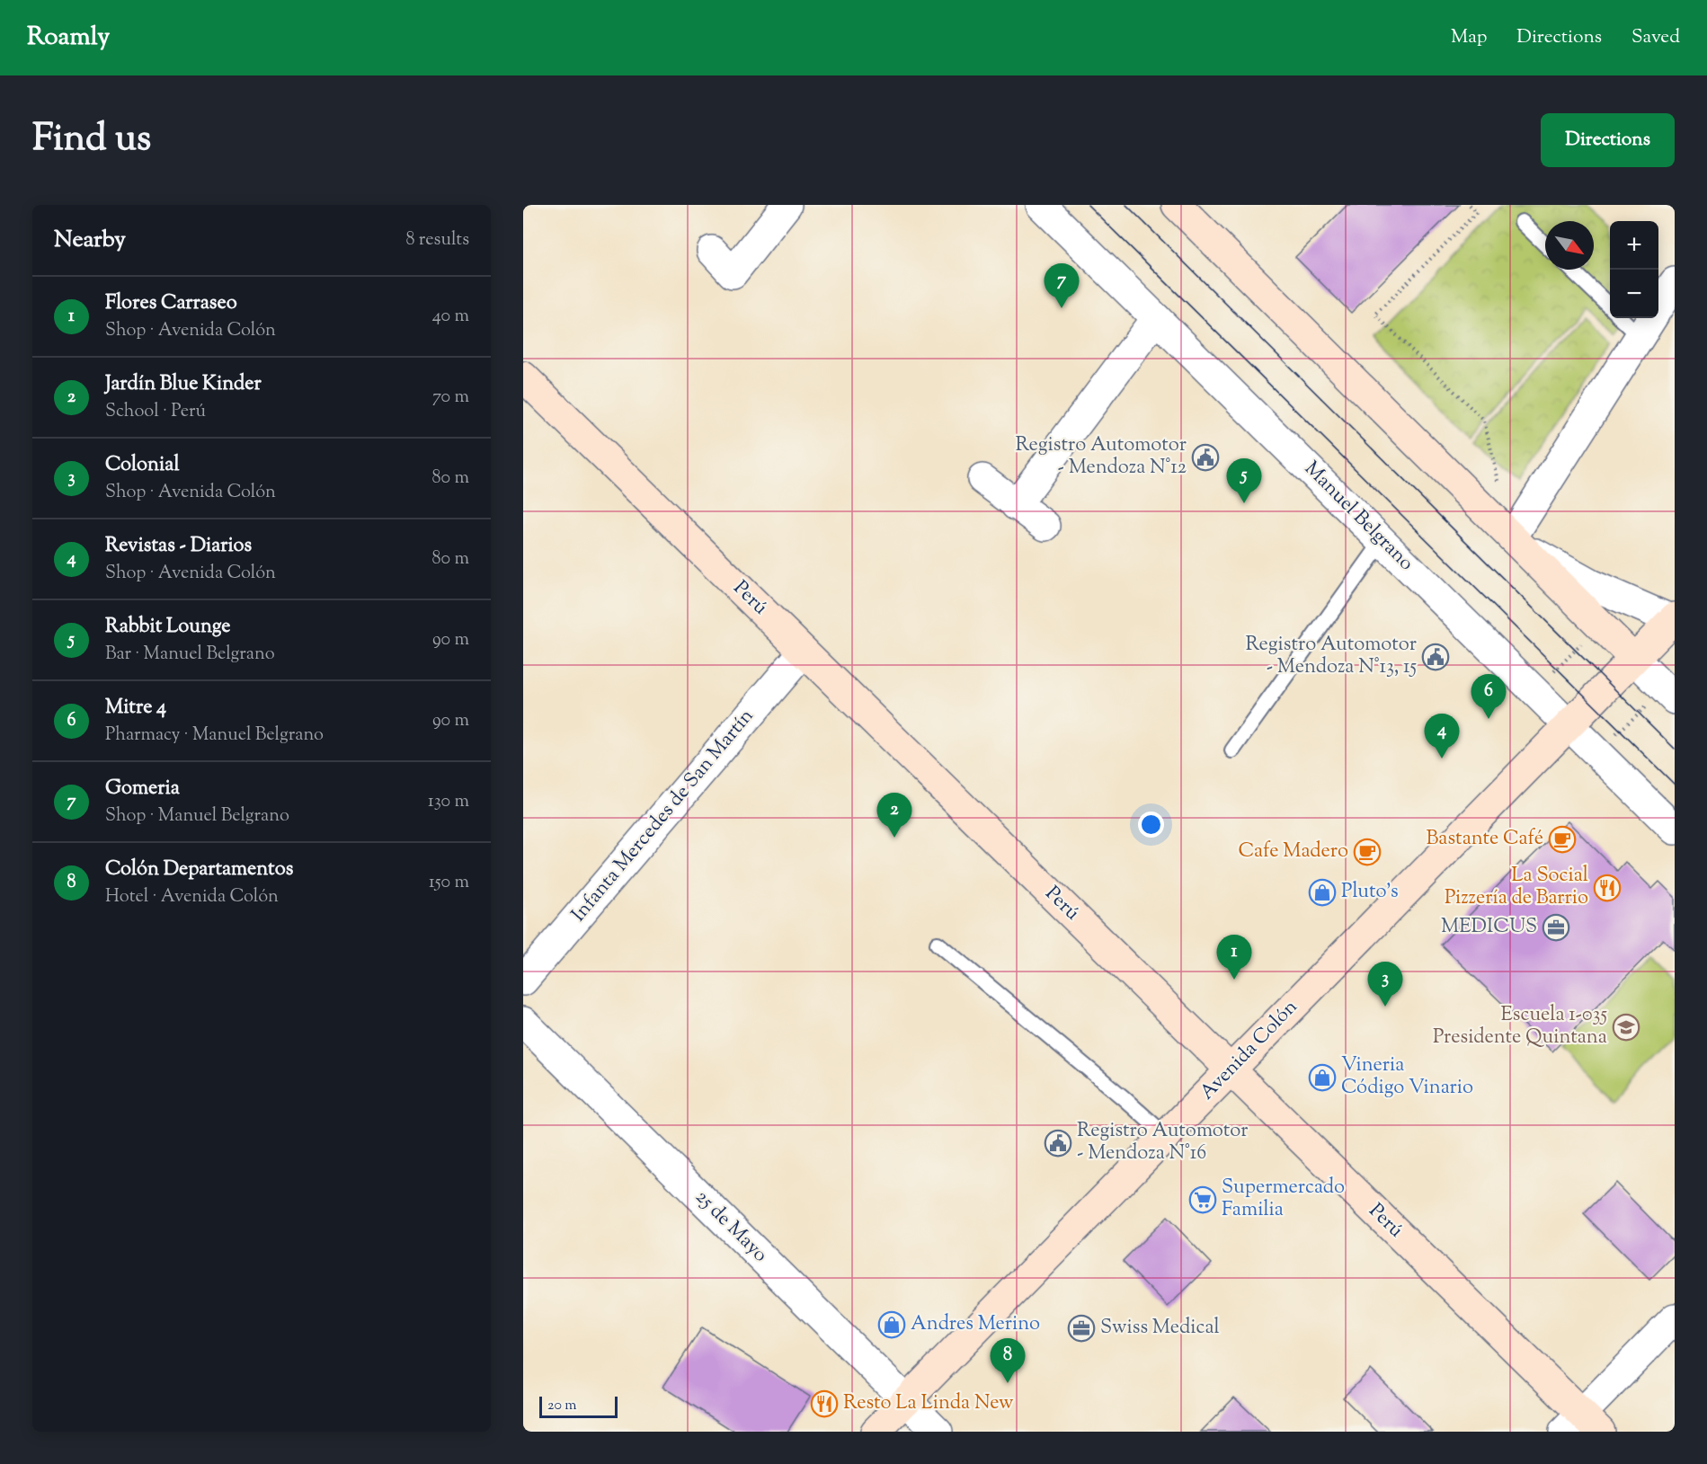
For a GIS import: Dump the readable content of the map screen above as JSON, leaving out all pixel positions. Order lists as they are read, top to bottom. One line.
{"streets":{"main road":["Perú","Avenida Colón"],"street":["Manuel Belgrano","Infanta Mercedes de San Martín","25 de Mayo"]},"crossings":[["Manuel Belgrano","Avenida Colón"],["Perú","Infanta Mercedes de San Martín"],["Perú","Avenida Colón"],["Avenida Colón","25 de Mayo"]],"places":{"public building":["Registro Automotor - Mendoza N°12","Registro Automotor - Mendoza N°13, 15","Registro Automotor - Mendoza N°16"],"cafe":["Bastante Café","Cafe Madero"],"restaurant":["La Social Pizzería de Barrio","Resto La Linda New"],"shop":["Pluto's","Vineria Código Vinario","Andres Merino"],"office":["MEDICUS","Swiss Medical"],"school or university":["Escuela 1-035 Presidente Quintana"],"supermarket":["Supermercado Familia"]},"scale_bar":"20 m","north":"bottom right","page":{"header":"Roamly","nav":["Map","Directions","Saved"],"title":"Find us","buttons":"Directions","heading":["Nearby","8 results"],"map_buttons":["+","−"],"pins":["7","5","6","4","2","1","3","8"],"list":[{"mark":"1","name":"Flores Carraseo","note":"Shop · Avenida Colón","value":"40 m"},{"mark":"2","name":"Jardín Blue Kinder","note":"School · Perú","value":"70 m"},{"mark":"3","name":"Colonial","note":"Shop · Avenida Colón","value":"80 m"},{"mark":"4","name":"Revistas - Diarios","note":"Shop · Avenida Colón","value":"80 m"},{"mark":"5","name":"Rabbit Lounge","note":"Bar · Manuel Belgrano","value":"90 m"},{"mark":"6","name":"Mitre 4","note":"Pharmacy · Manuel Belgrano","value":"90 m"},{"mark":"7","name":"Gomeria","note":"Shop · Manuel Belgrano","value":"130 m"},{"mark":"8","name":"Colón Departamentos","note":"Hotel · Avenida Colón","value":"150 m"}],"scale":"20 m"}}
